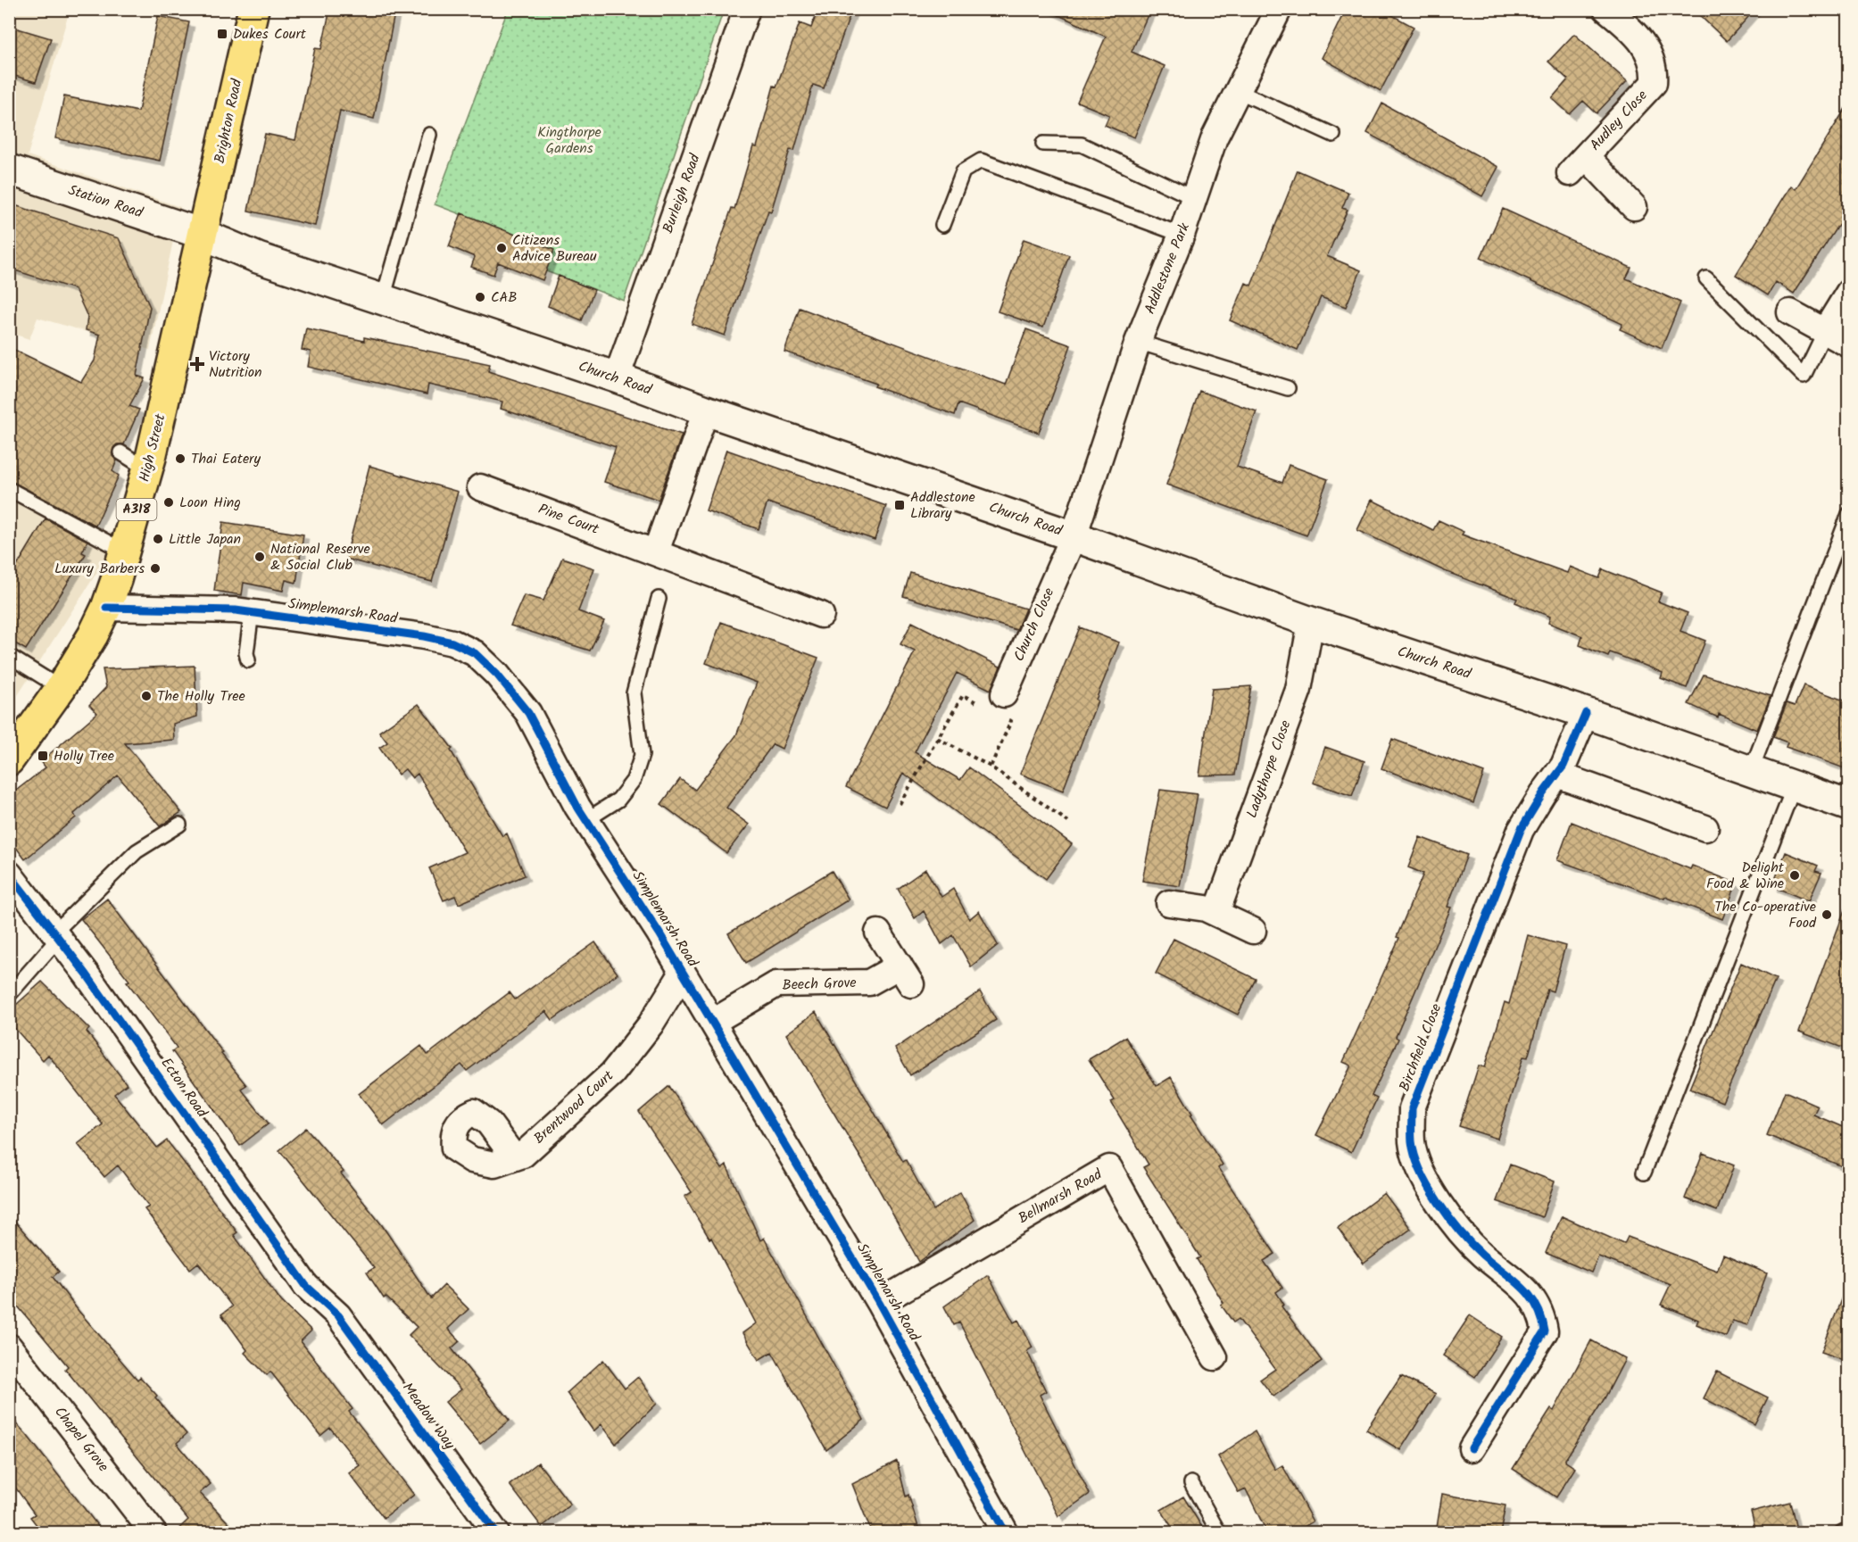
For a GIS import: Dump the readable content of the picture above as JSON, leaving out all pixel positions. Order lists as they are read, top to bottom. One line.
{"streets":{"main road":["Brighton Road","Station Road","Church Road","High Street","A318"],"street":["Audley Close","Burleigh Road","Addlestone Park","Pine Court","Simplemarsh Road","Church Close","Ladythorpe Close","Beech Grove","Birchfield Close","Ecton Road","Brentwood Court","Bellmarsh Road","Meadow Way","Chapel Grove"]},"crossings":[["Brighton Road","Station Road"],["Brighton Road","Church Road"],["Brighton Road","High Street"],["Burleigh Road","Church Road"],["Station Road","Church Road"],["Station Road","High Street"],["Addlestone Park","Church Road"],["Addlestone Park","Church Close"],["Church Road","High Street"],["Church Road","Church Close"],["Church Road","Ladythorpe Close"],["Church Road","Birchfield Close"],["High Street","Simplemarsh Road"],["Simplemarsh Road","Beech Grove"],["Simplemarsh Road","Brentwood Court"],["Simplemarsh Road","Bellmarsh Road"],["Ecton Road","Meadow Way"]],"parks":["Kingthorpe Gardens"],"places":{"transit":["Dukes Court","Addlestone Library","Holly Tree"],"other":["Citizens Advice Bureau","CAB","Thai Eatery","Loon Hing","Little Japan","National Reserve & Social Club","Luxury Barbers","The Holly Tree","Delight Food & Wine","The Co-operative Food"],"health":["Victory Nutrition"]}}
